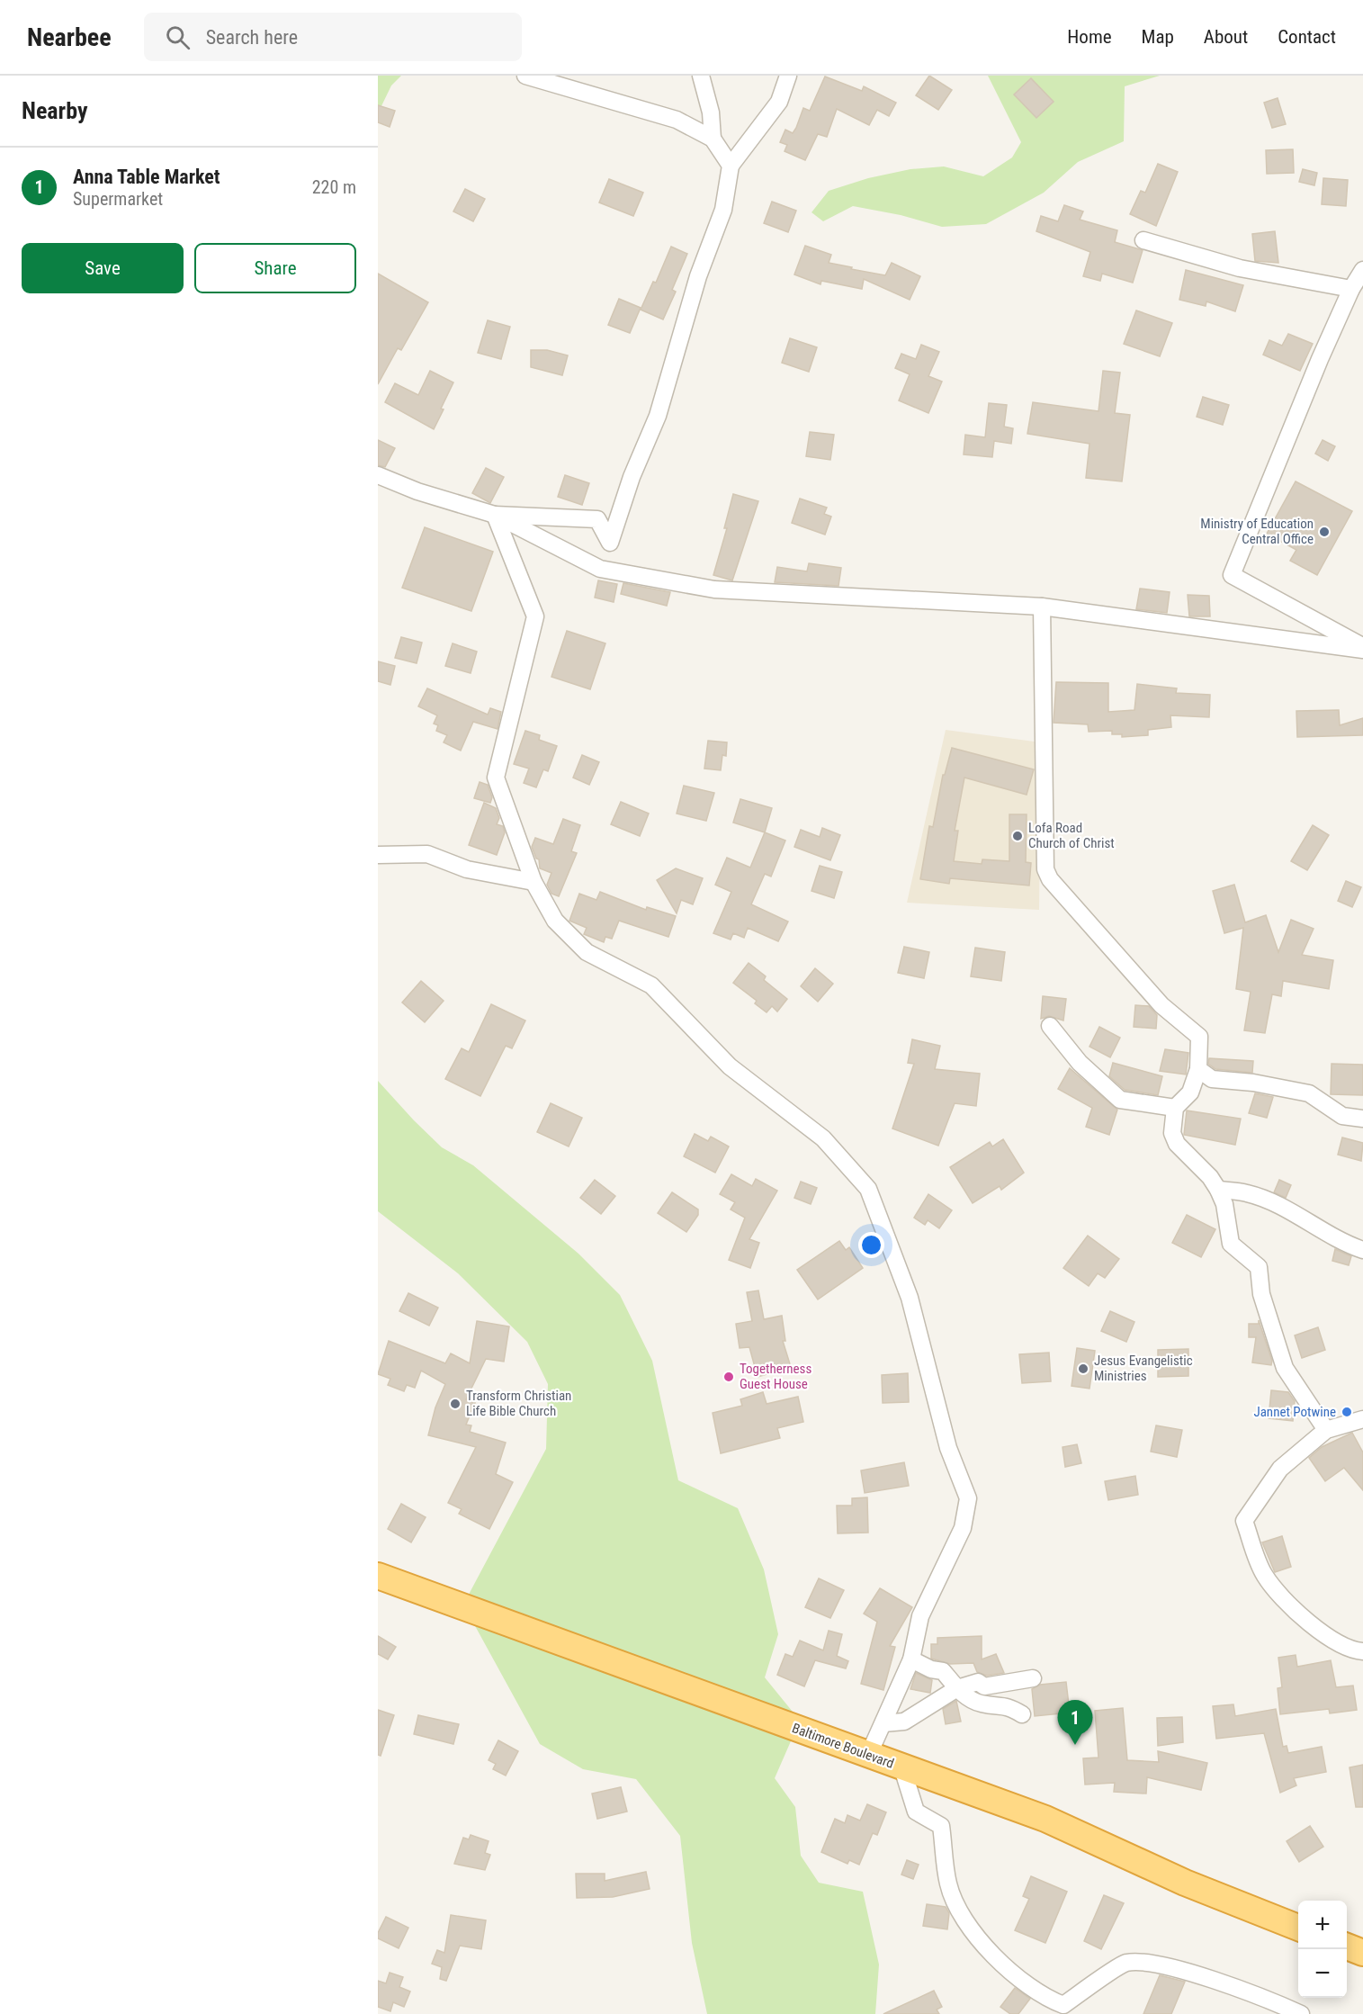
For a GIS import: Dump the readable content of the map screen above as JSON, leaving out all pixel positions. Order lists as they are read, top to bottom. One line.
{"streets":{"highway":["Baltimore Boulevard"]},"places":["Ministry of Education Central Office","Lofa Road Church of Christ","Jesus Evangelistic Ministries","Togetherness Guest House","Transform Christian Life Bible Church","Jannet Potwine"],"page":{"header":"Nearbee","search":"Search here","nav":["Home","Map","About","Contact"],"heading":"Nearby","list":[{"mark":"1","name":"Anna Table Market","note":"Supermarket","value":"220 m"}],"buttons":["Save","Share"],"pins":"1","map_buttons":["+","−"]}}
